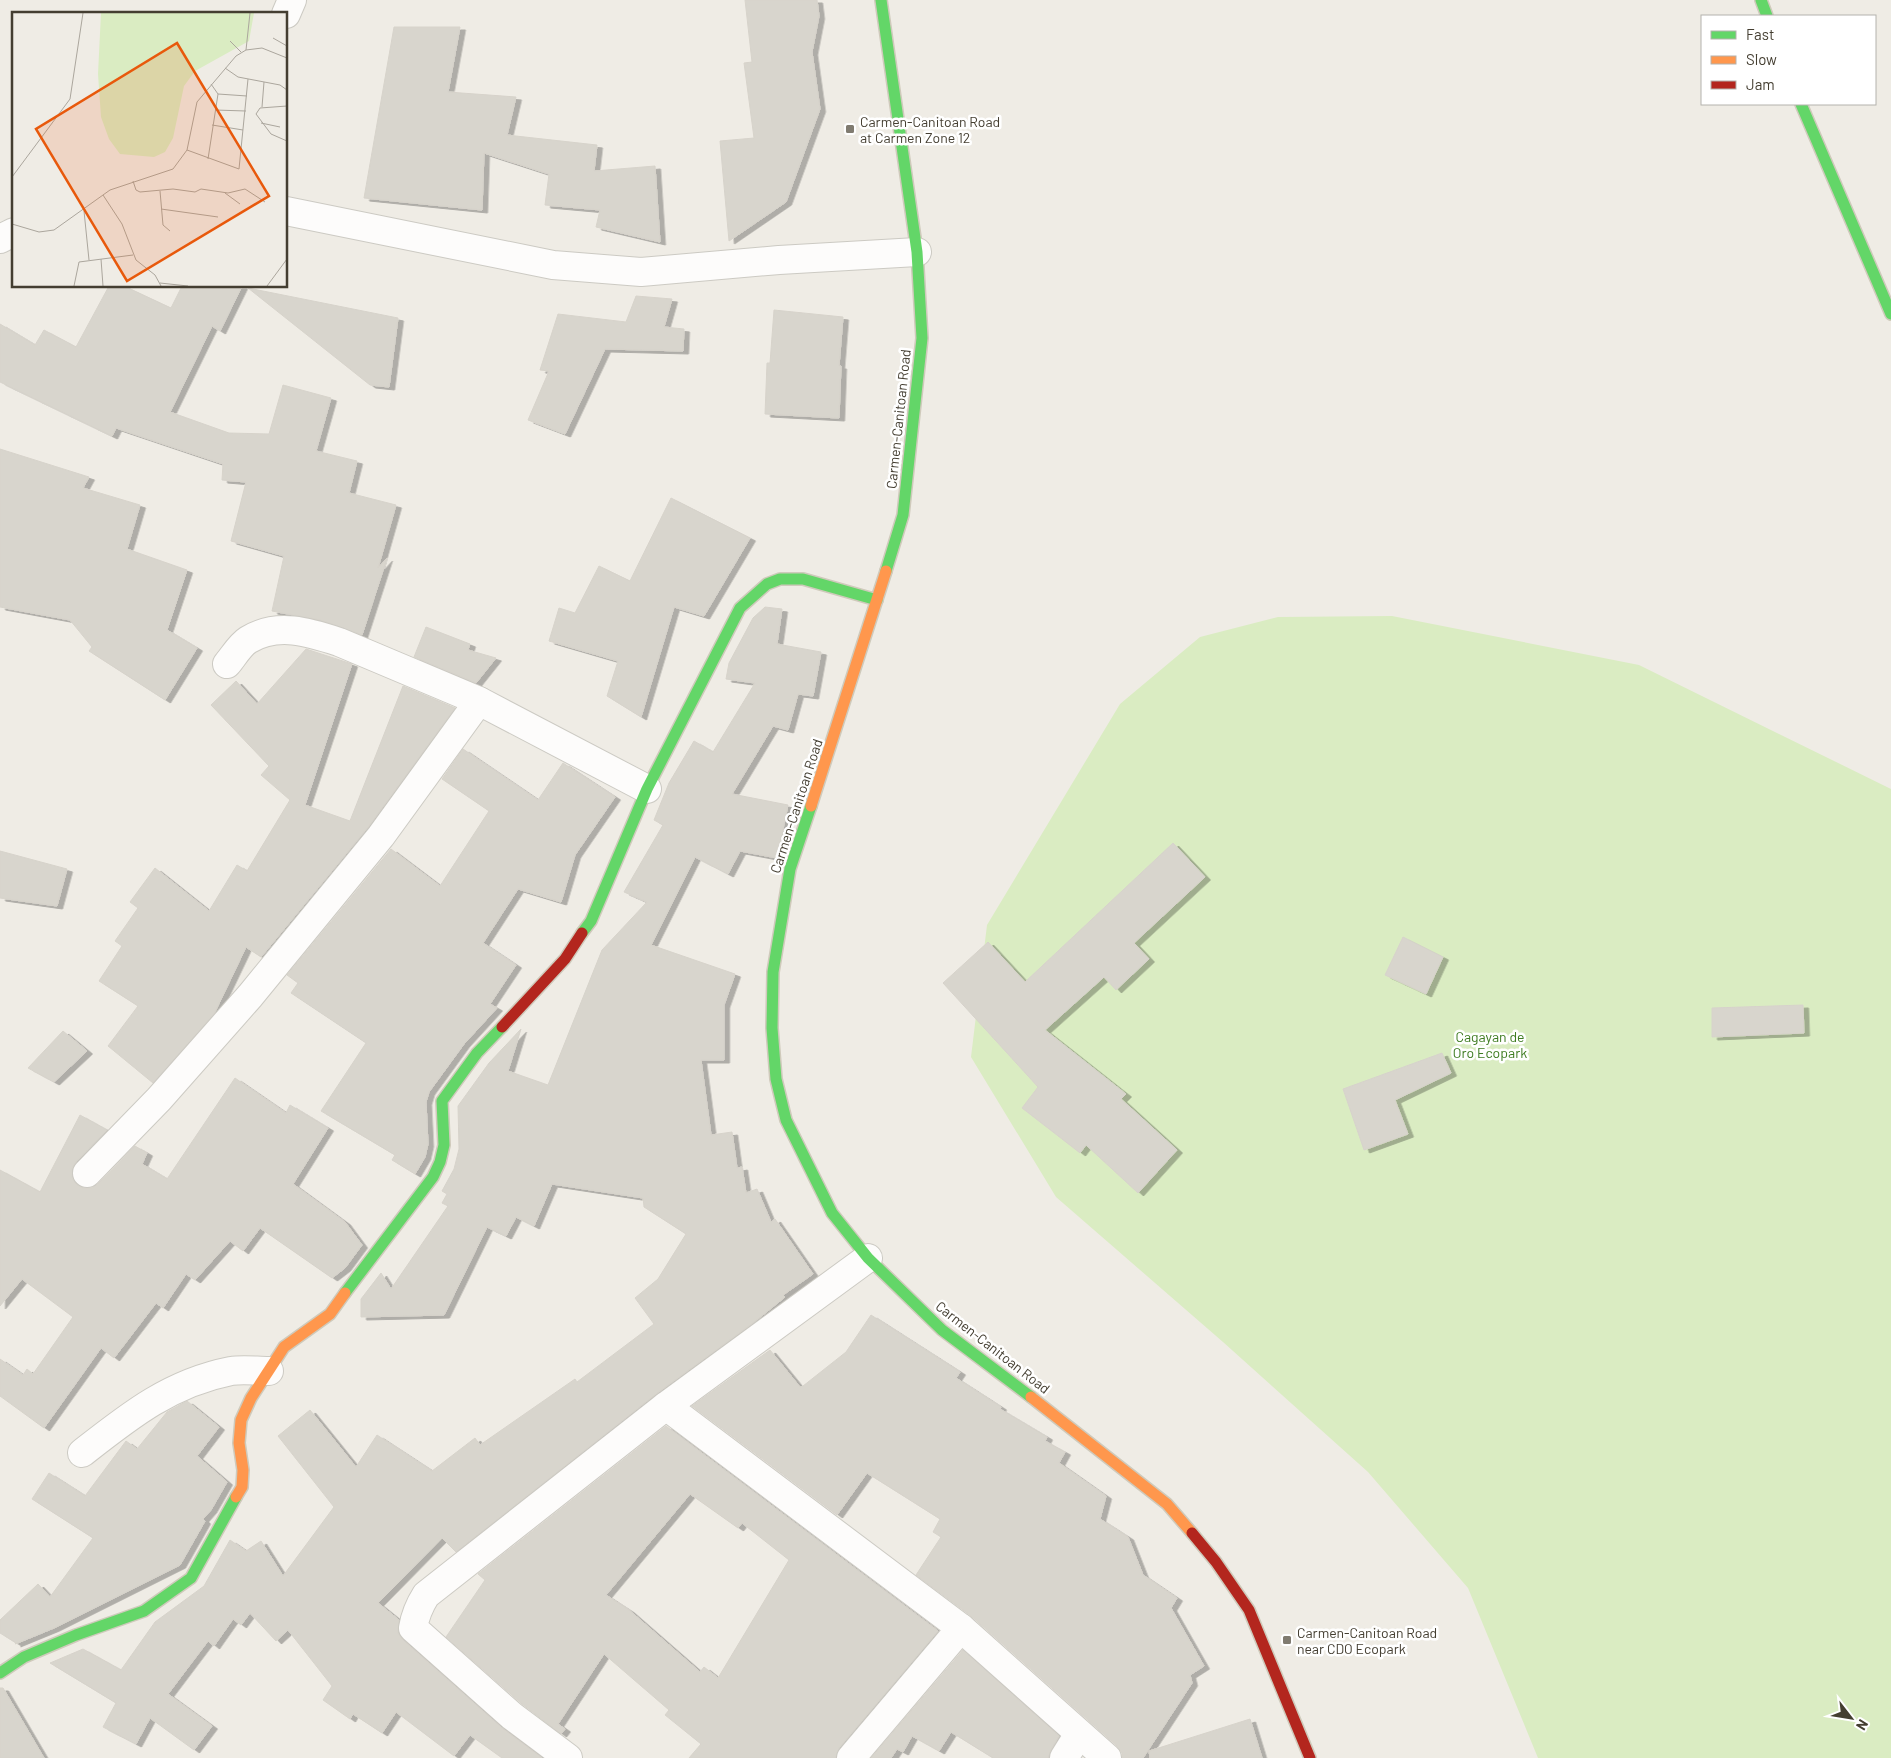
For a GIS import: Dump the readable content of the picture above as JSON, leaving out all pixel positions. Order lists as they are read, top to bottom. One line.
{"streets":{"main road":["Carmen-Canitoan Road"]},"parks":["Cagayan de Oro Ecopark"],"places":{"transit":["Carmen-Canitoan Road at Carmen Zone 12","Carmen-Canitoan Road near CDO Ecopark"]},"legend":["Fast","Slow","Jam"],"north":"bottom right"}
